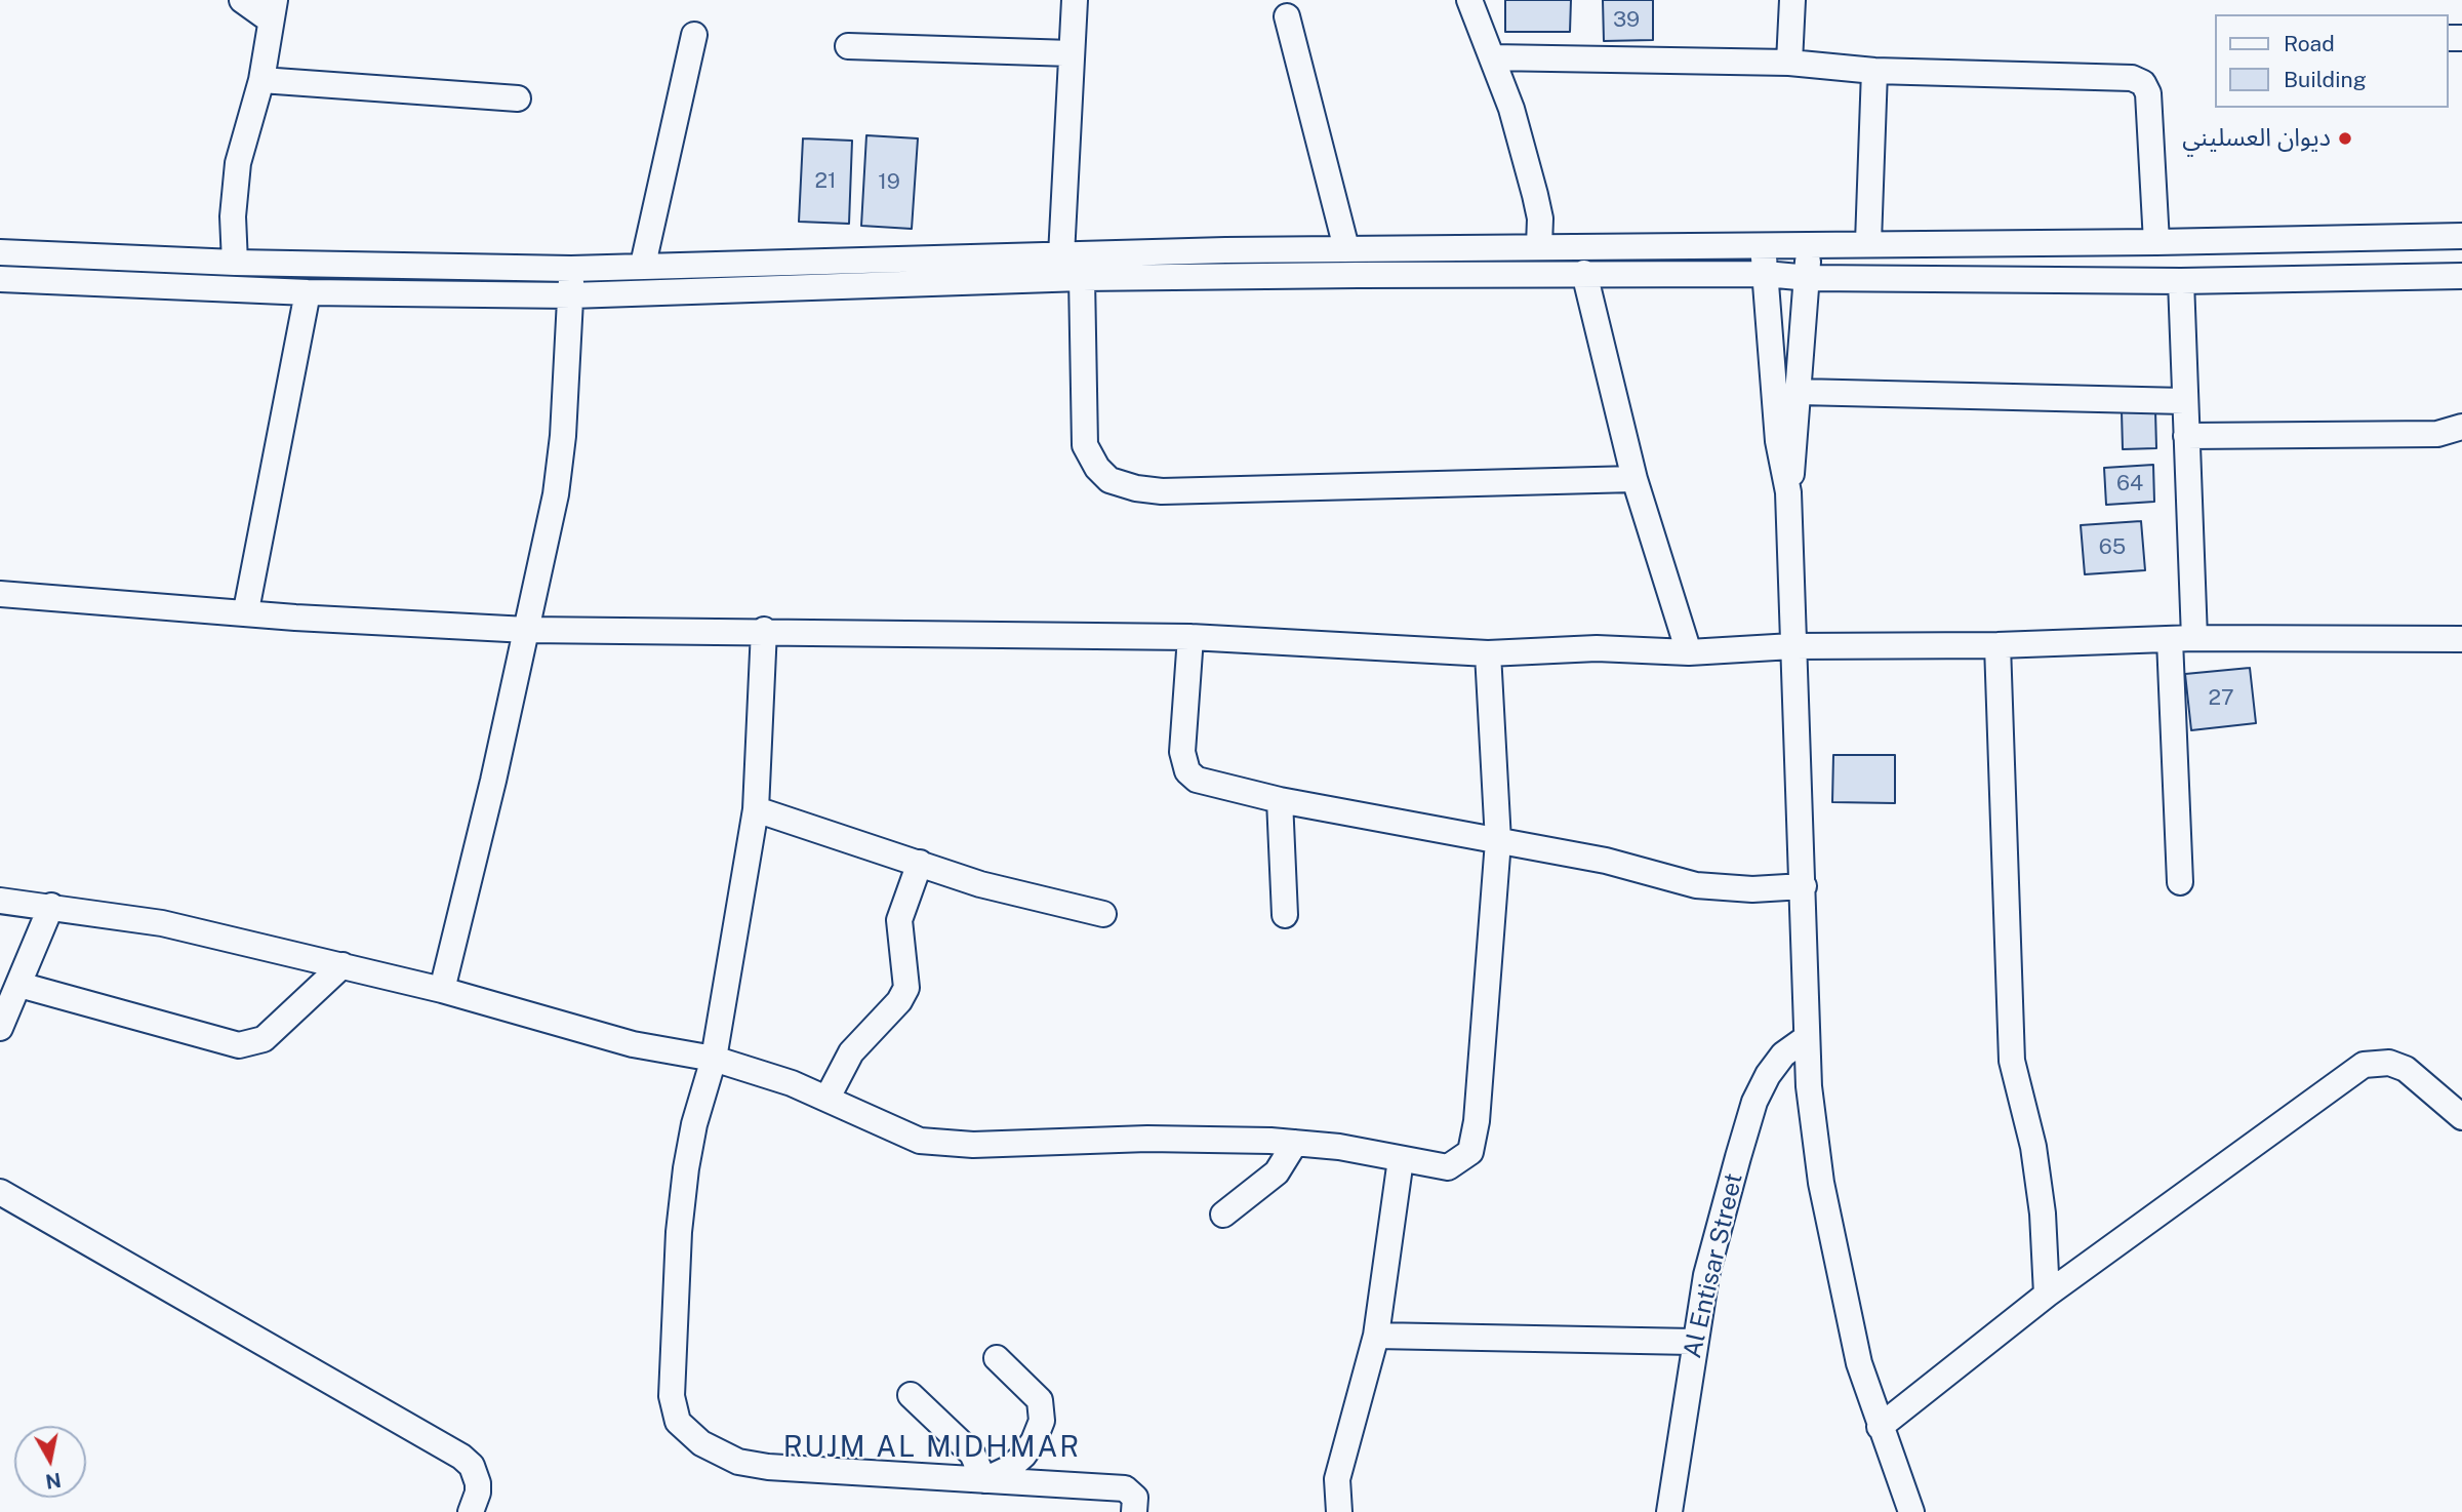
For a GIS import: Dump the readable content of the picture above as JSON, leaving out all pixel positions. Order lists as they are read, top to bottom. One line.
{"streets":{"street":["Al Entisar Street"]},"districts":["RUJM AL MIDHMAR"],"places":["ديوان العسليني"],"house_numbers":["39","21","19","64","65","27"],"legend":["Road","Building"],"north":"bottom"}
